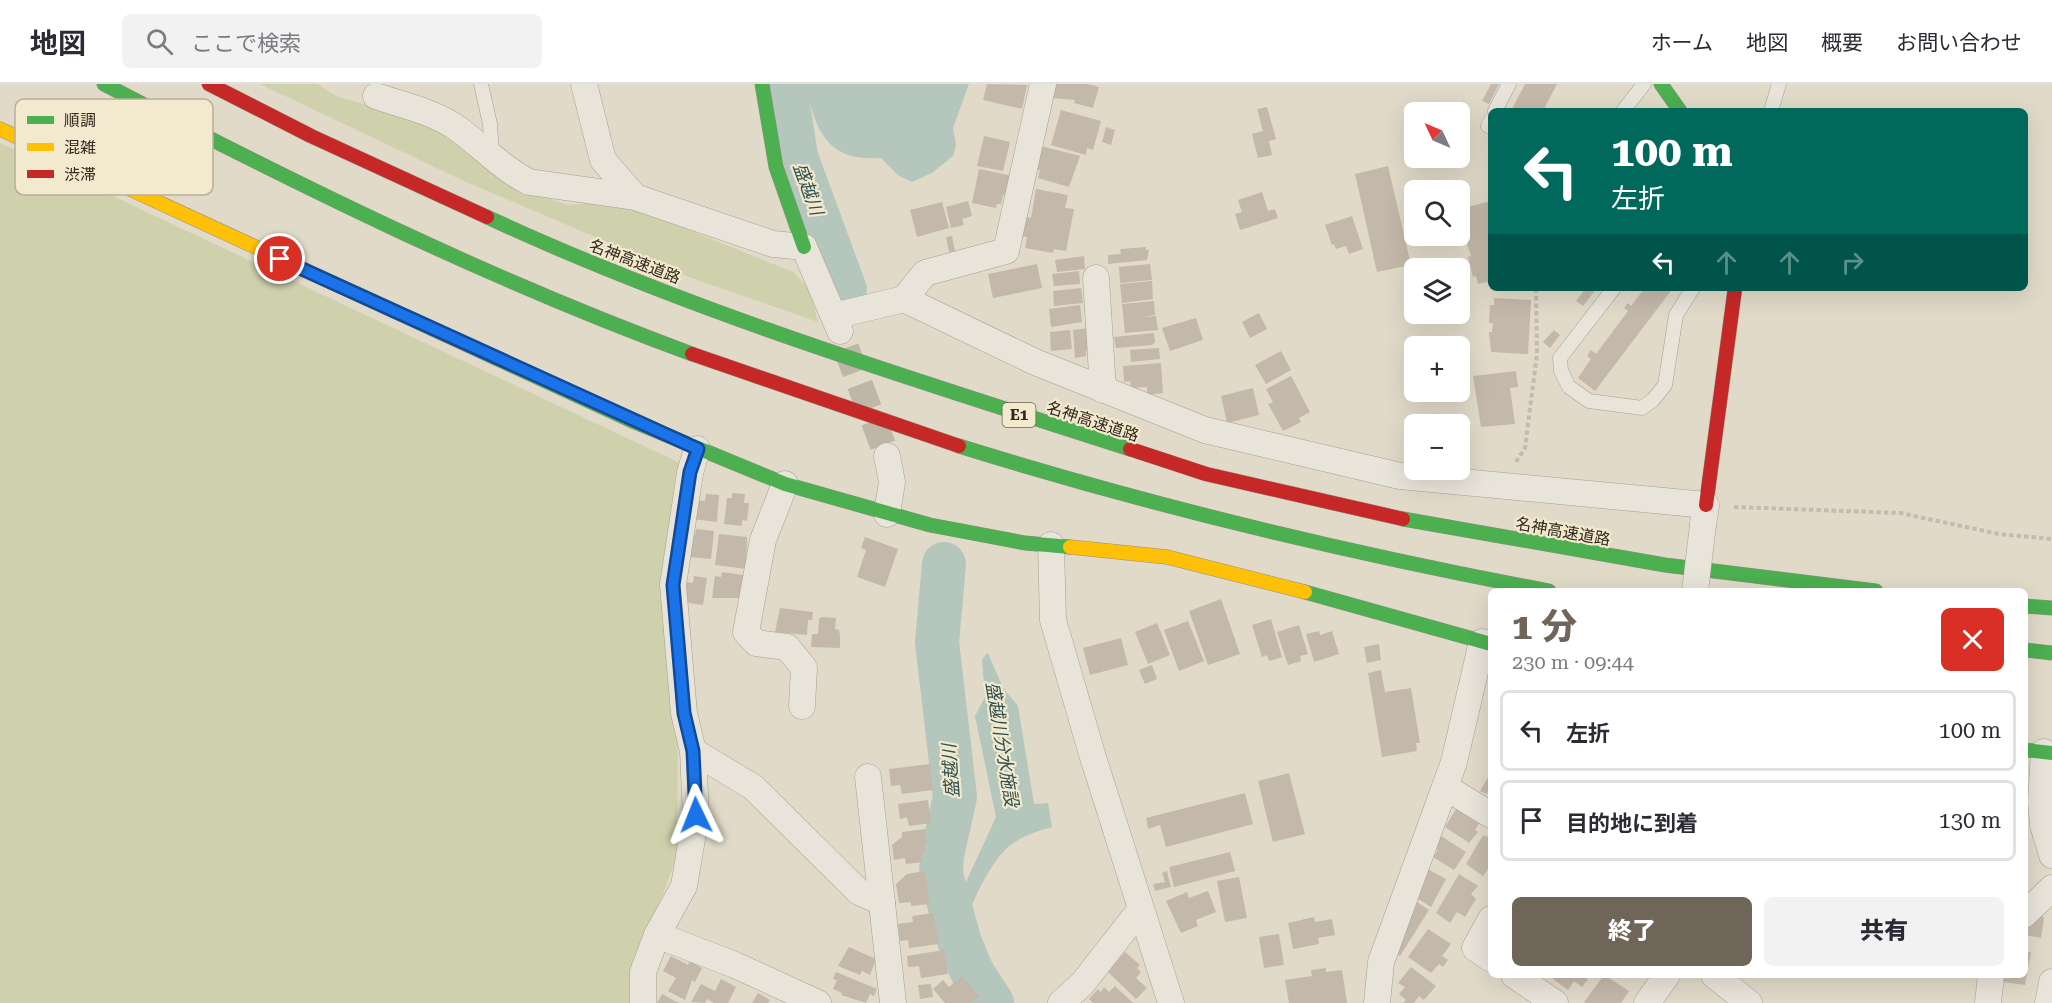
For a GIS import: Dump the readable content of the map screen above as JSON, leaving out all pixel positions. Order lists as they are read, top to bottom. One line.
{"streets":{"main road":["名神高速道路","E1"]},"water":["盛越川","盛越川分水施設"],"legend":["順調","混雑","渋滞"],"north":"top left","page":{"header":"地図","search":"ここで検索","nav":["ホーム","地図","概要","お問い合わせ"],"map_buttons":["+","−"],"turn":["100 m","左折"],"heading":["1 分","230 m · 09:44"],"list":[{"name":"左折","value":"100 m"},{"name":"目的地に到着","value":"130 m"}],"buttons":["終了","共有"]}}
